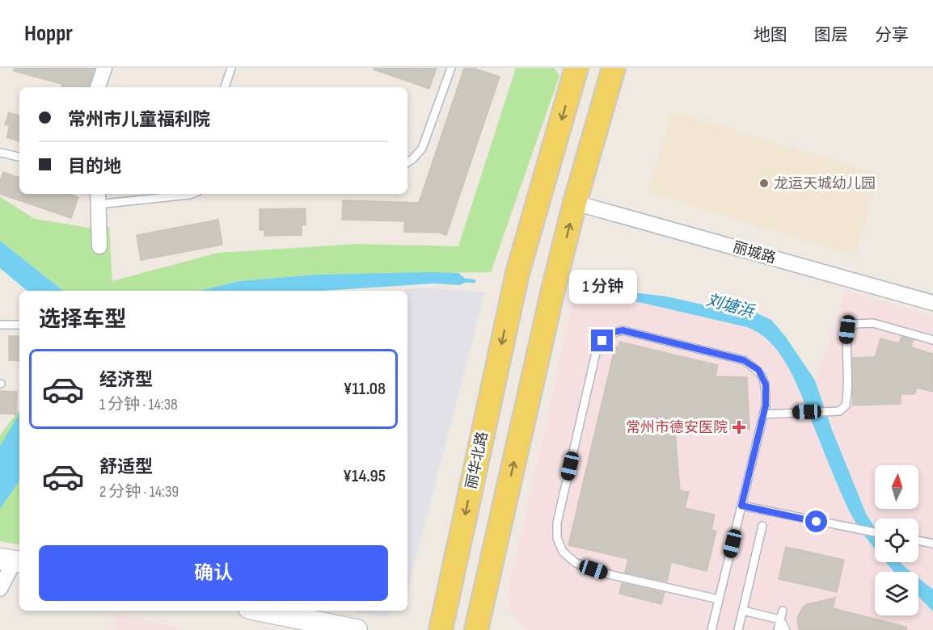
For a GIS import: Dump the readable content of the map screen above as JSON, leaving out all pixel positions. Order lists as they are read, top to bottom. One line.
{"streets":{"main road":["丽华北路"],"street":["丽城路"]},"water":["刘塘浜"],"places":{"other":["龙运天城幼儿园"],"health":["常州市德安医院"]},"north":"top","page":{"header":"Hoppr","nav":["地图","图层","分享"],"banner":["常州市儿童福利院","目的地"],"bubble":"1 分钟","heading":"选择车型","list":[{"name":"经济型","note":"1 分钟 · 14:38","value":"¥11.08"},{"name":"舒适型","note":"2 分钟 · 14:39","value":"¥14.95"}],"buttons":"确认"}}
